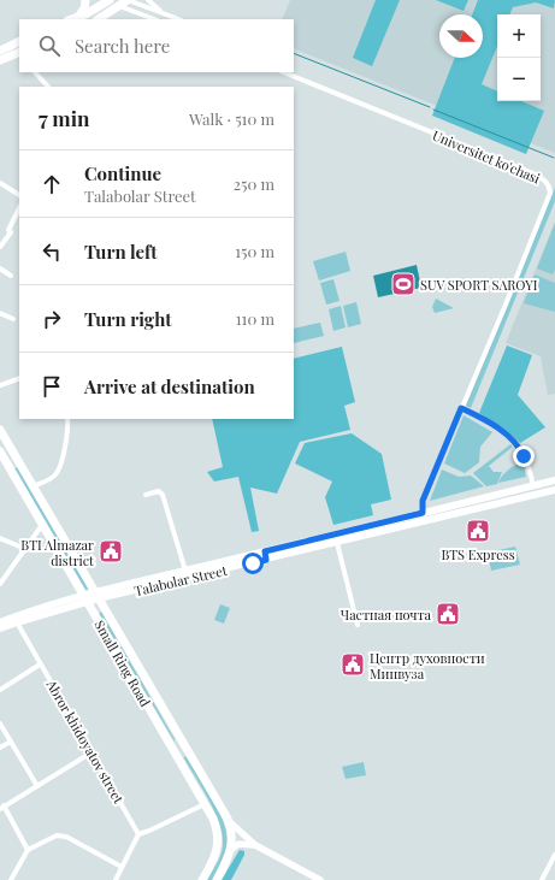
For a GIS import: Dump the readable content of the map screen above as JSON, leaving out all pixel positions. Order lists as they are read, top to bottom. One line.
{"streets":{"main road":["Talabolar Street","Small Ring Road"],"street":["Universitet ko'chasi","Abror khidoyatov street"]},"crossings":[["Universitet ko'chasi","Talabolar Street"],["Talabolar Street","Small Ring Road"],["Talabolar Street","Abror khidoyatov street"]],"places":{"sports":["SUV SPORT SAROYI"],"public building":["BTS Express","BTI Almazar district","Частная почта","Центр духовности Минвуза"]},"north":"right","page":{"map_buttons":["+","−"],"search":"Search here","heading":["7 min","Walk · 510 m"],"list":[["Continue","Talabolar Street","250 m"],["Turn left","150 m"],["Turn right","110 m"],"Arrive at destination"]}}
